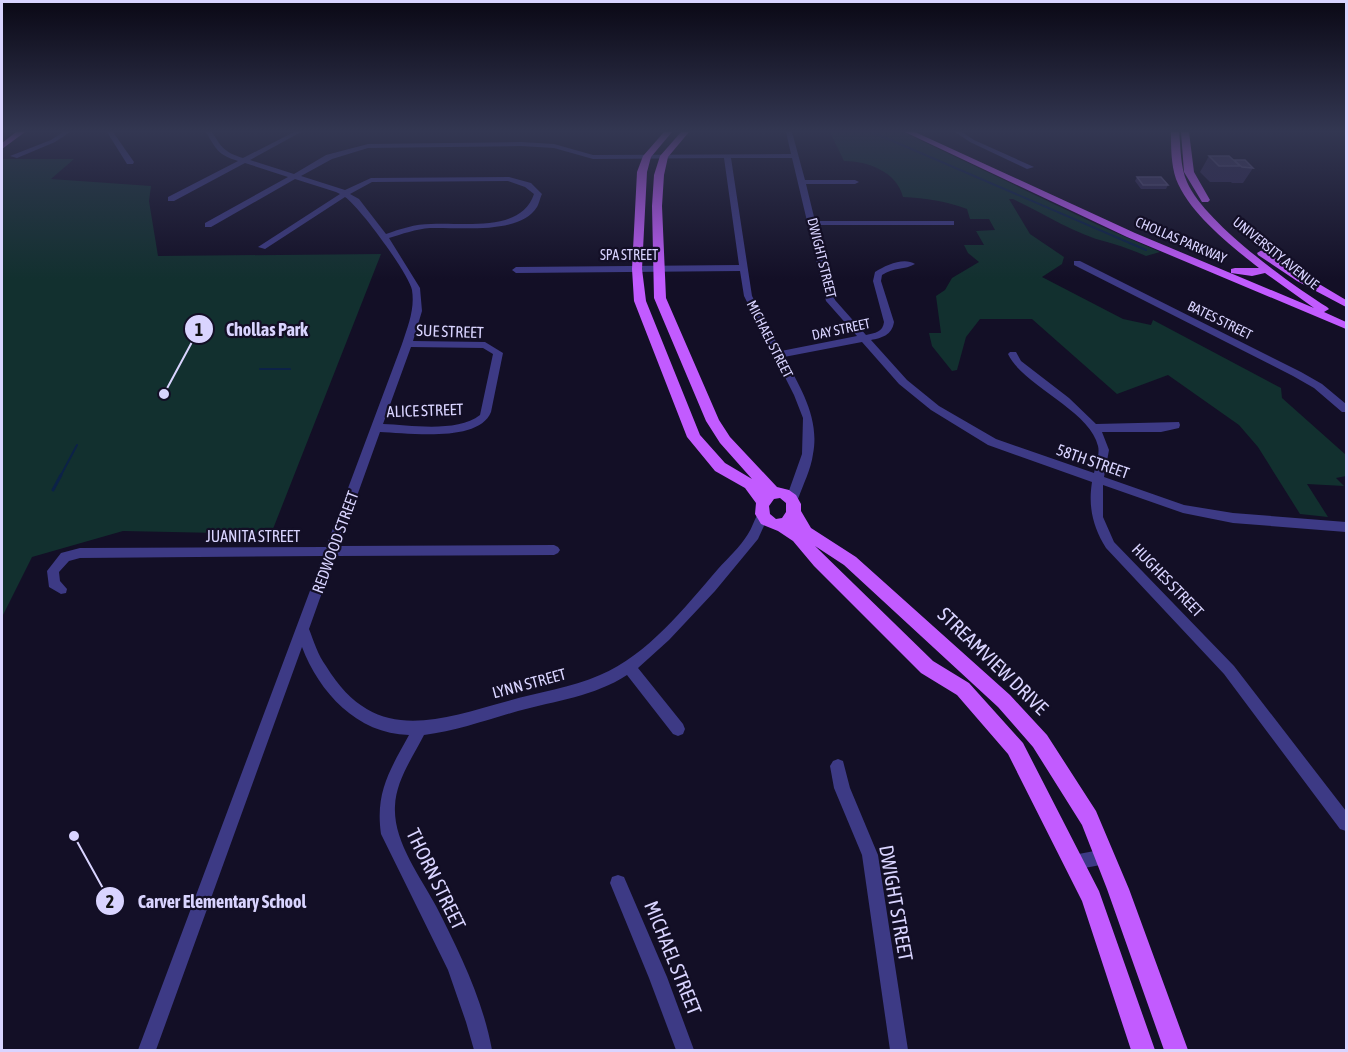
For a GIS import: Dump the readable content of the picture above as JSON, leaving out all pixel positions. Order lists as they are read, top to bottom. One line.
{"streets":{"main road":["CHOLLAS PARKWAY","UNIVERSITY AVENUE","STREAMVIEW DRIVE"],"street":["SPA STREET","DWIGHT STREET","BATES STREET","DAY STREET","SUE STREET","MICHAEL STREET","ALICE STREET","58TH STREET","JUANITA STREET","REDWOOD STREET","HUGHES STREET","LYNN STREET","THORN STREET"]},"crossings":[["CHOLLAS PARKWAY","UNIVERSITY AVENUE"],["SPA STREET","MICHAEL STREET"],["SPA STREET","STREAMVIEW DRIVE"],["DWIGHT STREET","DAY STREET"],["DWIGHT STREET","58TH STREET"],["DAY STREET","MICHAEL STREET"],["DAY STREET","58TH STREET"],["SUE STREET","ALICE STREET"],["SUE STREET","REDWOOD STREET"],["MICHAEL STREET","STREAMVIEW DRIVE"],["MICHAEL STREET","LYNN STREET"],["ALICE STREET","REDWOOD STREET"],["58TH STREET","HUGHES STREET"],["JUANITA STREET","REDWOOD STREET"],["REDWOOD STREET","LYNN STREET"],["STREAMVIEW DRIVE","LYNN STREET"],["LYNN STREET","THORN STREET"]],"places":["Chollas Park","Carver Elementary School"]}
